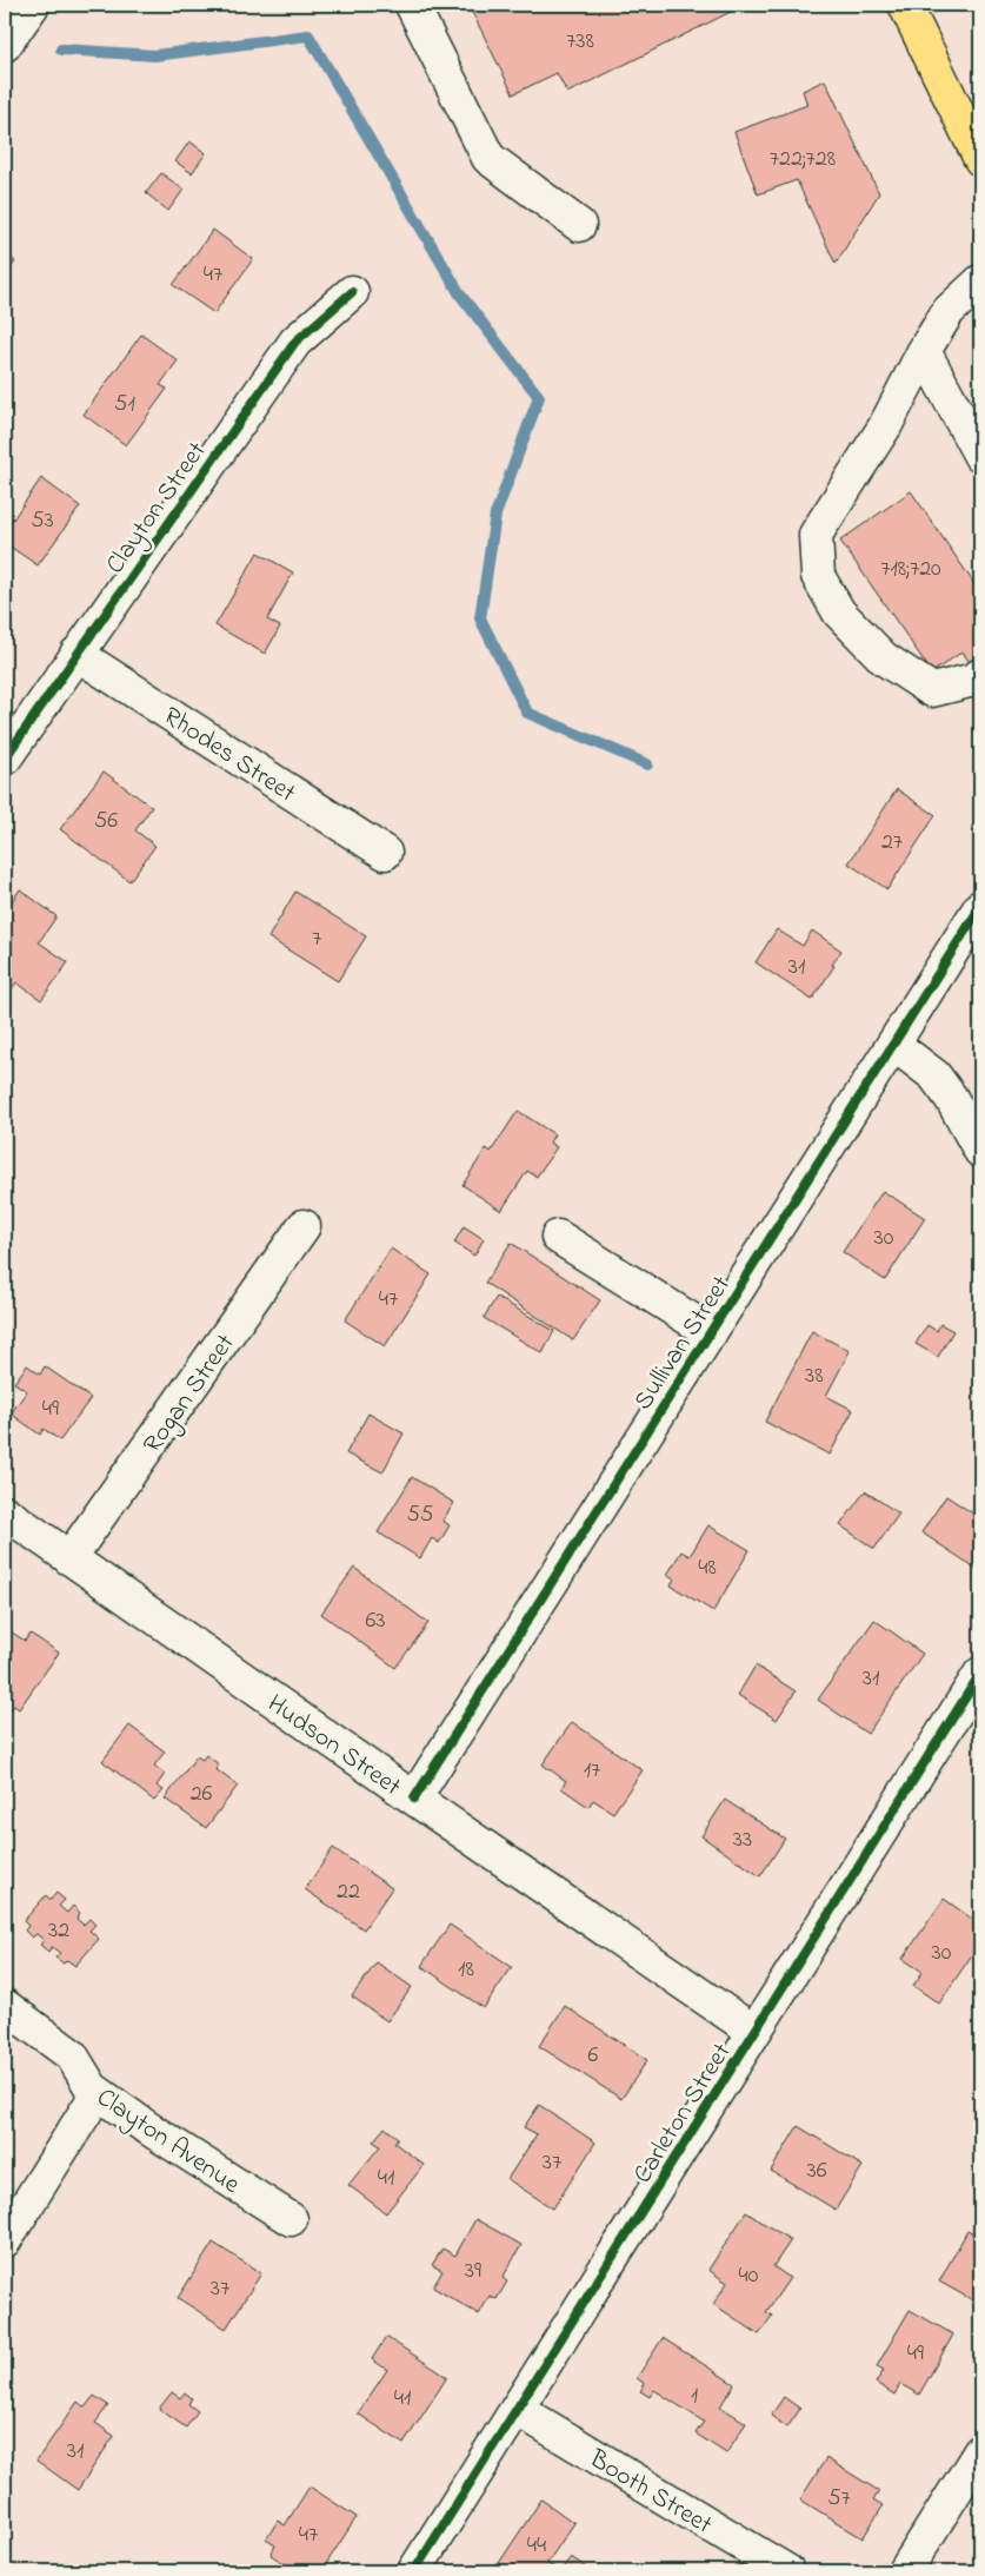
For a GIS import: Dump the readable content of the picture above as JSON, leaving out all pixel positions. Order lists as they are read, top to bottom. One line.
{"streets":{"street":["Clayton Street","Rhodes Street","Sullivan Street","Rogan Street","Hudson Street","Carleton Street","Clayton Avenue","Booth Street"]},"crossings":[["Clayton Street","Rhodes Street"],["Sullivan Street","Hudson Street"],["Rogan Street","Hudson Street"],["Hudson Street","Carleton Street"],["Carleton Street","Booth Street"]],"house_numbers":["738","722;728","47","51","53","718;720","56","27","7","31","30","47","38","49","55","48","63","31","17","26","33","22","32","30","18","6","37","36","41","39","40","37","49","1","41","31","57","47","44"]}
